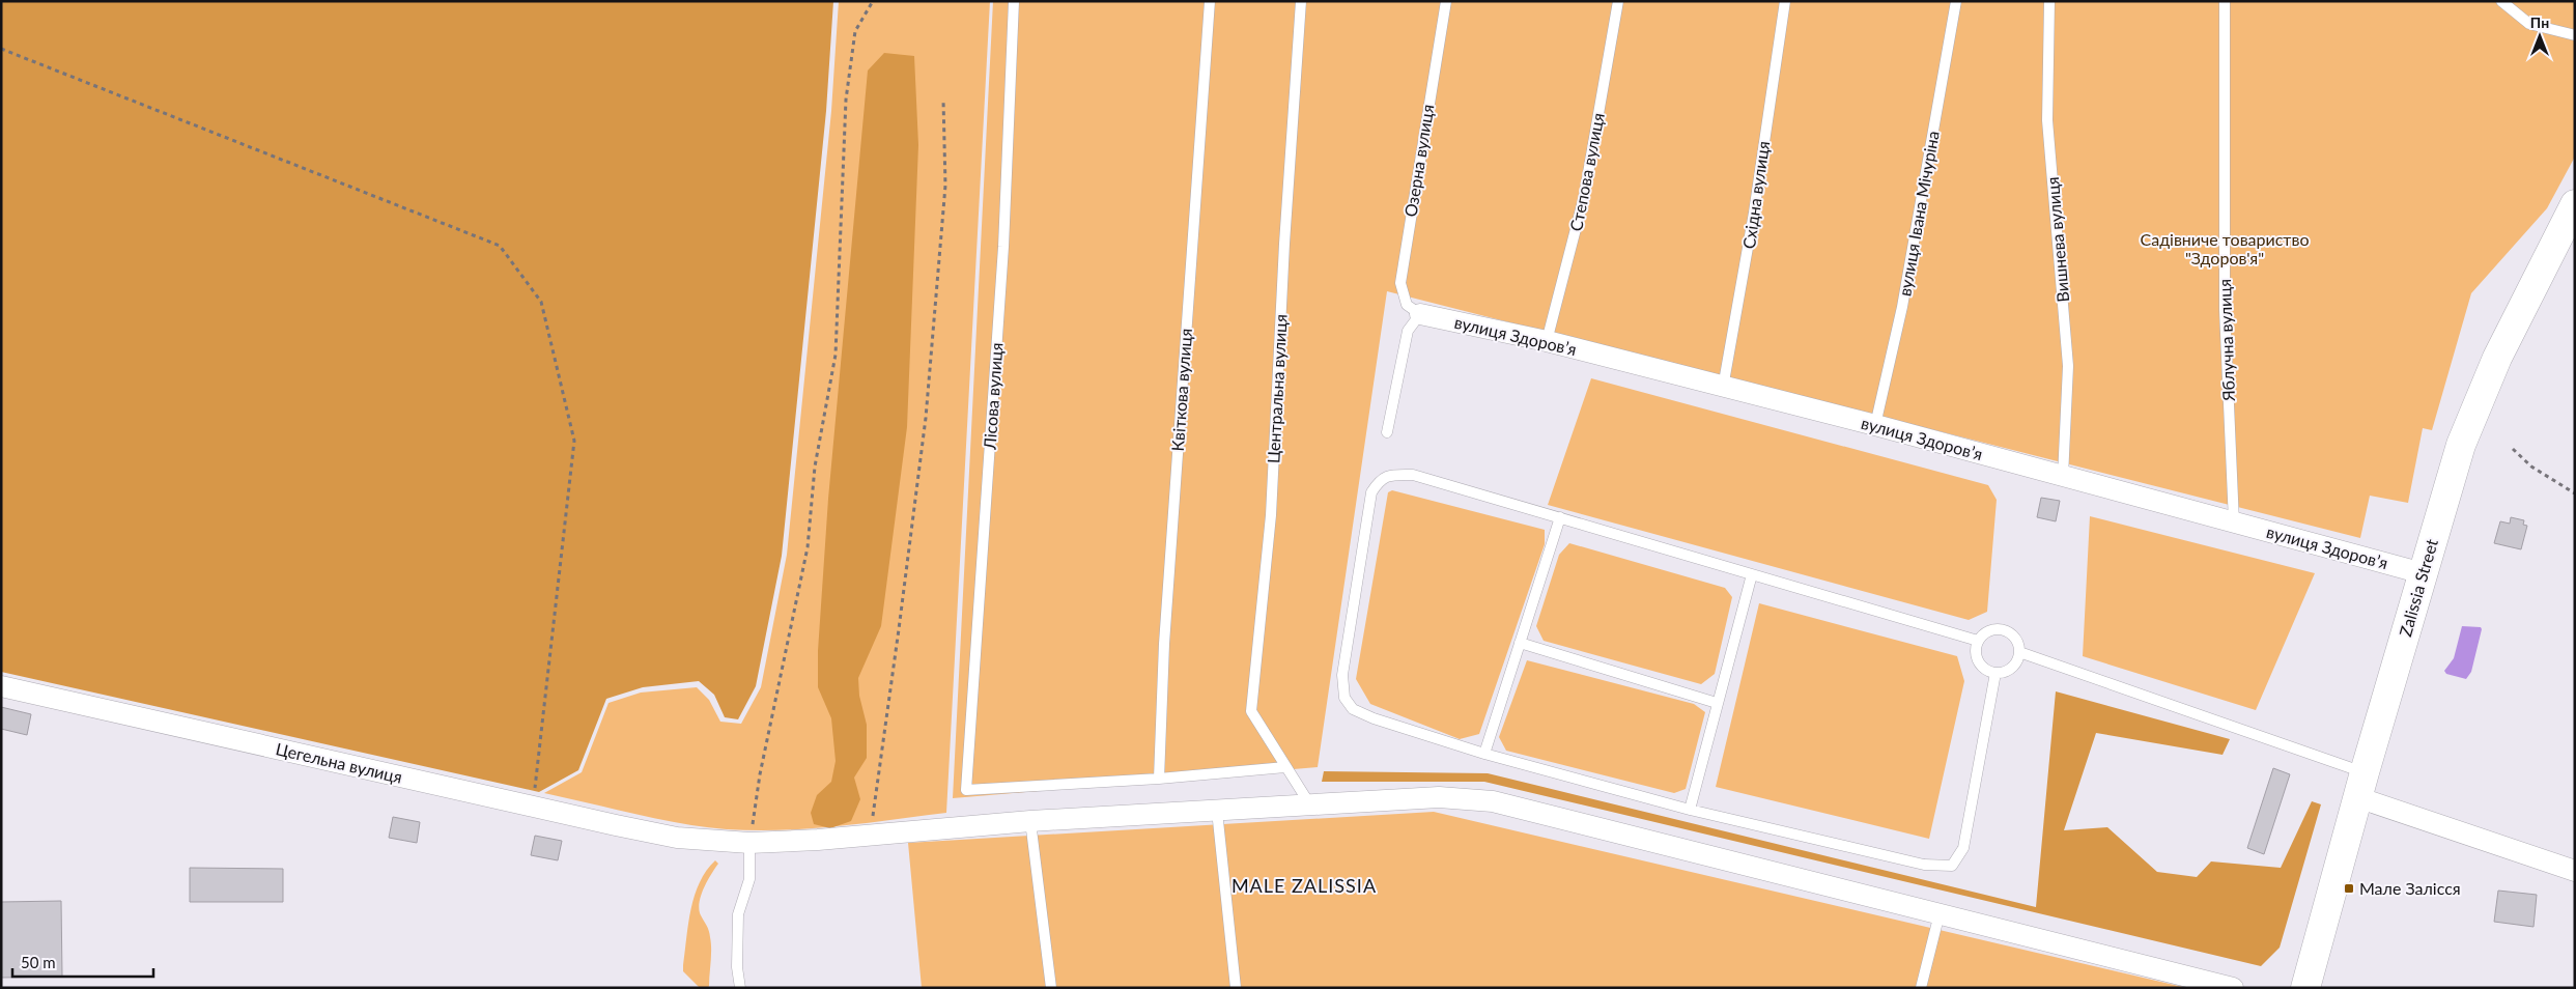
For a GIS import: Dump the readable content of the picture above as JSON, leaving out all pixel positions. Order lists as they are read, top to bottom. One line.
{"streets":{"main road":["Zalissia Street"],"street":["вулиця Здоровʼя","Цегельна вулиця"],"lane":["Озерна вулиця","Степова вулиця","Східна вулиця","вулиця Івана Мічуріна","Вишнева вулиця","Яблучна вулиця","Центральна вулиця","Квіткова вулиця","Лісова вулиця"]},"crossings":[["Озерна вулиця","вулиця Здоровʼя"],["Степова вулиця","вулиця Здоровʼя"],["Східна вулиця","вулиця Здоровʼя"],["вулиця Івана Мічуріна","вулиця Здоровʼя"],["Вишнева вулиця","вулиця Здоровʼя"],["вулиця Здоровʼя","Яблучна вулиця"],["вулиця Здоровʼя","Zalissia Street"],["Центральна вулиця","Цегельна вулиця"],["Квіткова вулиця","Лісова вулиця"]],"districts":["MALE ZALISSIA"],"parks":["Садівниче товариство \"Здоров'я\""],"places":{"transit":["Мале Залісся"]},"scale_bar":"50 m","north":"top"}
